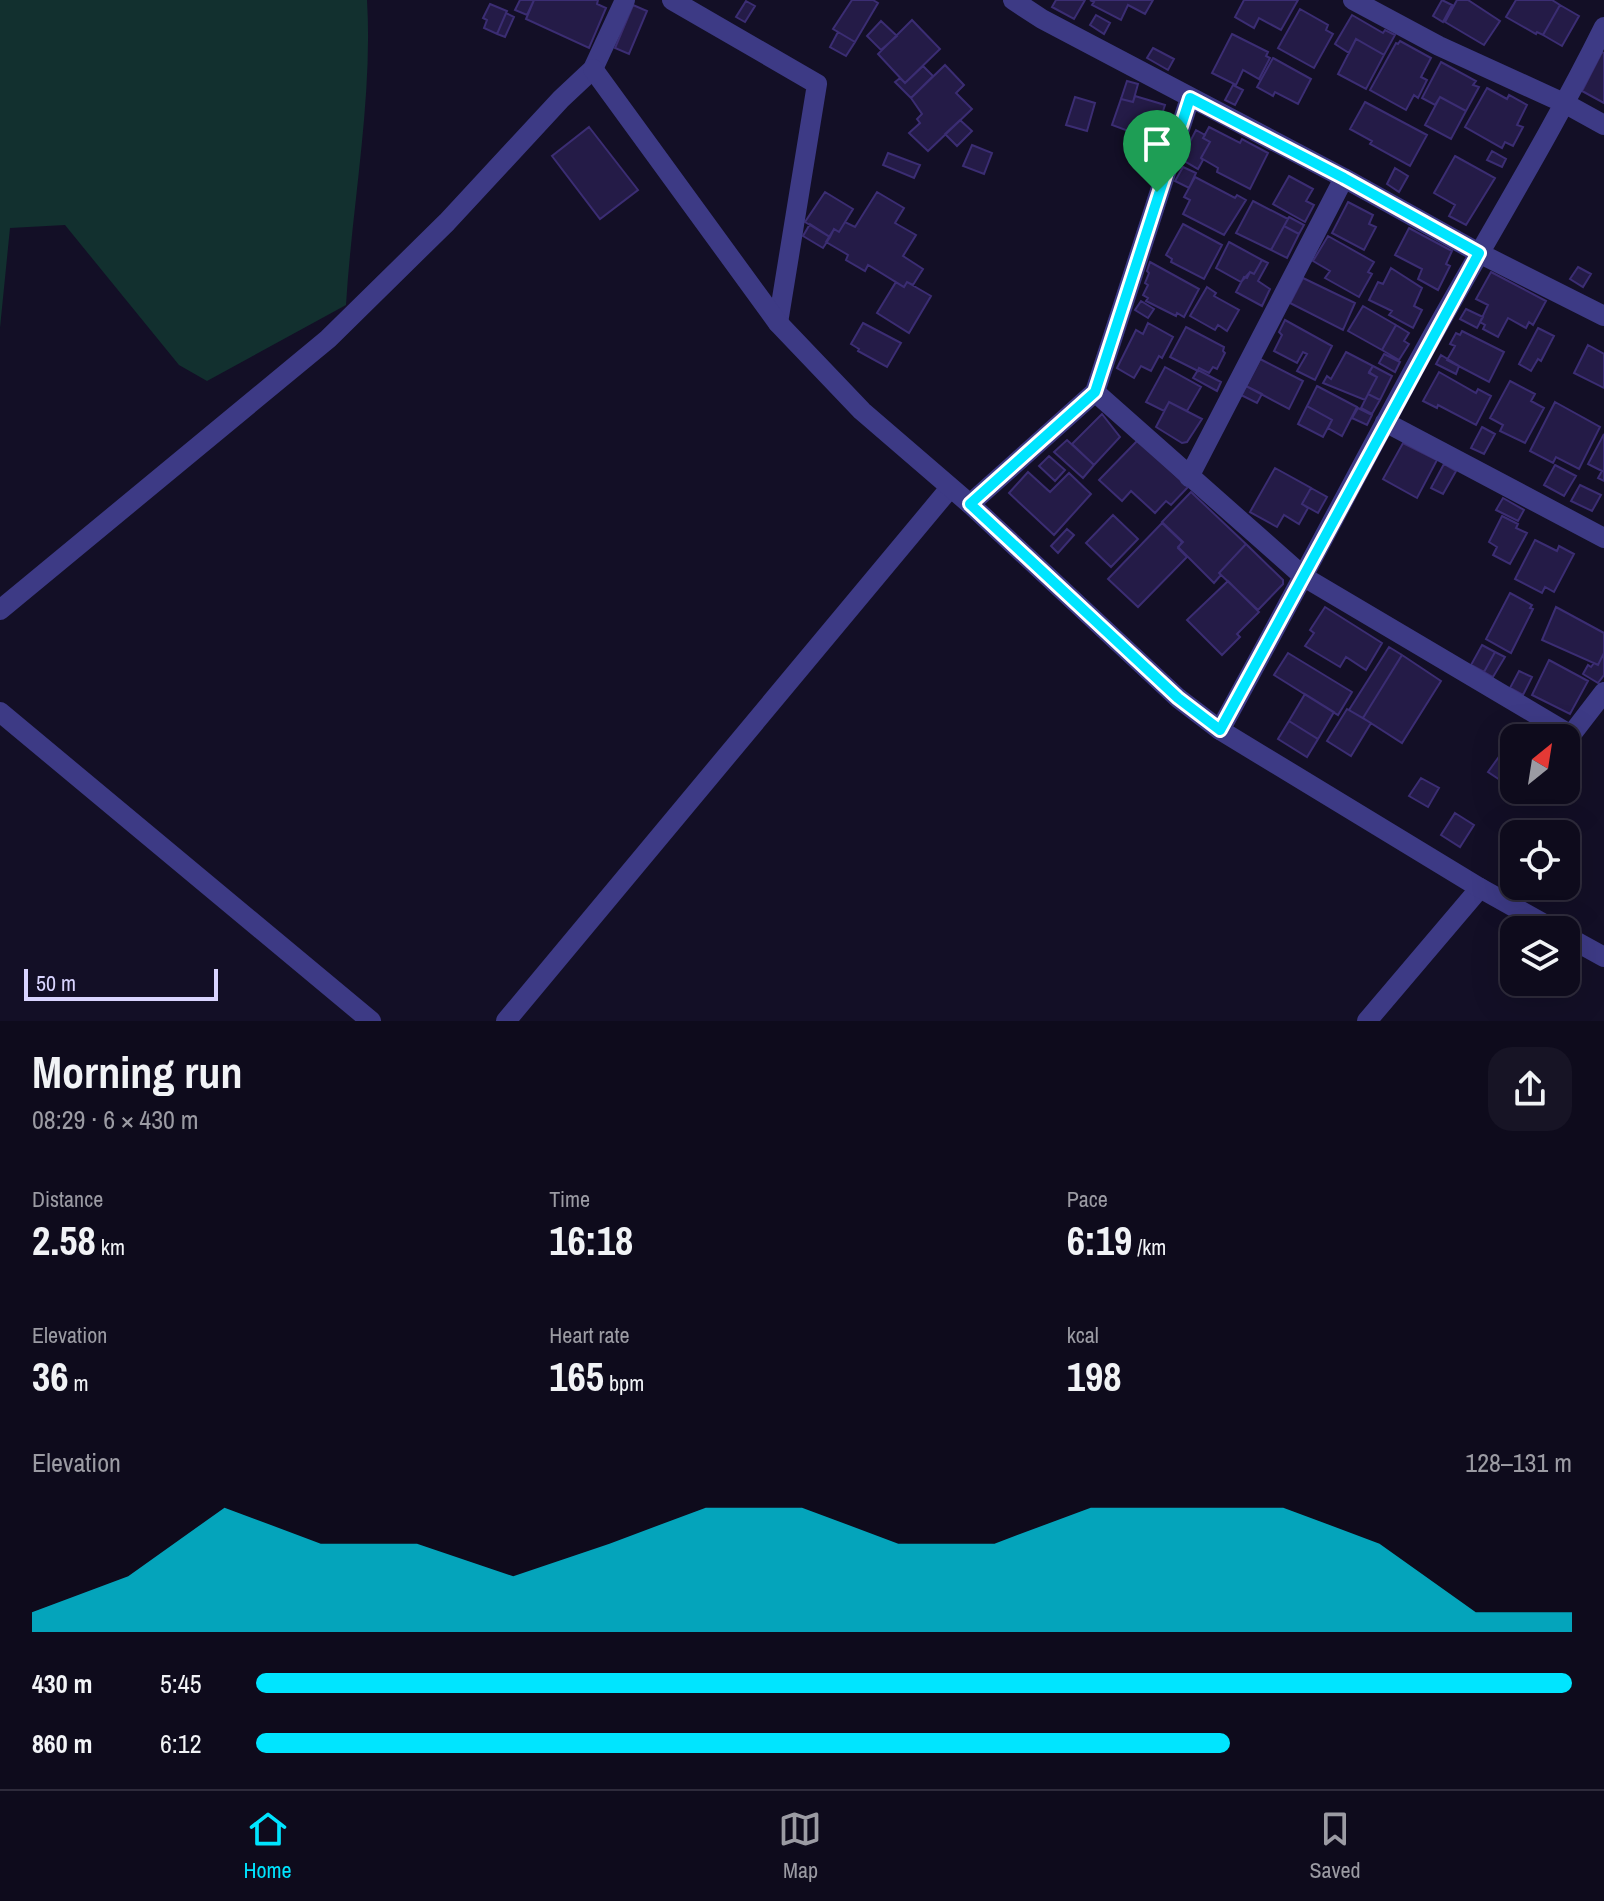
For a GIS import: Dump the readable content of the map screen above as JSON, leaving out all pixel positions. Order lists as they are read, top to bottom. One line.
{"scale_bar":"50 m","north":"top right","page":{"scale":"50 m","heading":["Morning run","08:29 · 6 × 430 m"],"stats":[["Distance","2.58 km"],["Time","16:18"],["Pace","6:19 /km"],["Elevation","36 m"],["Heart rate","165 bpm"],["kcal","198"]],"chart":["Elevation","128–131 m"],"list":[{"name":"430 m","note":"5:45"},{"name":"860 m","note":"6:12"}],"tabs":["Home","Map","Saved"]}}
